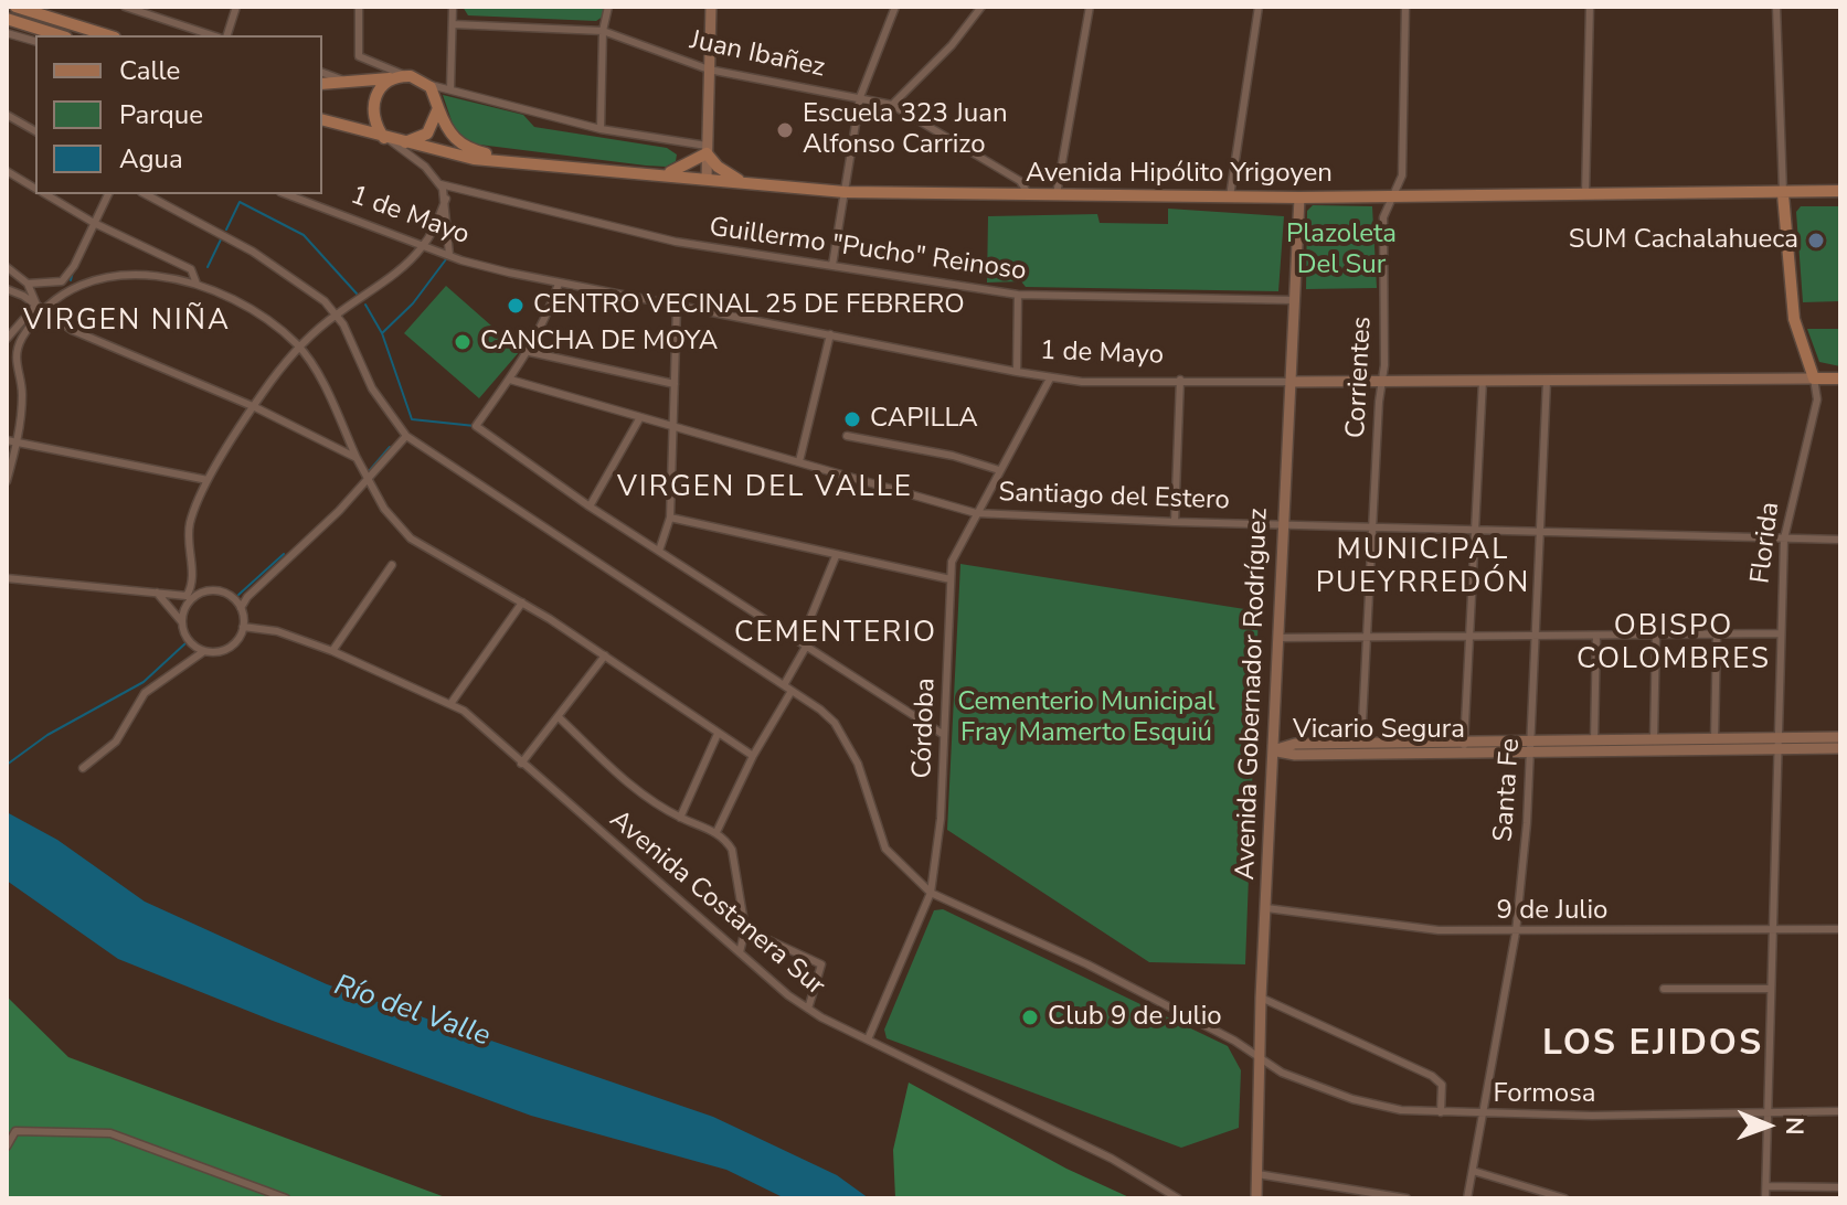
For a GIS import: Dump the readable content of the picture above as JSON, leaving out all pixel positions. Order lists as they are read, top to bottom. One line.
{"streets":{"main road":["Avenida Hipólito Yrigoyen","1 de Mayo","Florida"],"street":["Juan Ibañez","Guillermo \"Pucho\" Reinoso","Corrientes","Santiago del Estero","Avenida Gobernador Rodríguez","Córdoba","Vicario Segura","Santa Fe","Avenida Costanera Sur","9 de Julio","Formosa"]},"crossings":[["Juan Ibañez","Avenida Hipólito Yrigoyen"],["Avenida Hipólito Yrigoyen","Corrientes"],["Avenida Hipólito Yrigoyen","Florida"],["Avenida Hipólito Yrigoyen","Avenida Gobernador Rodríguez"],["1 de Mayo","Corrientes"],["1 de Mayo","Florida"],["1 de Mayo","Avenida Gobernador Rodríguez"],["1 de Mayo","Córdoba"],["1 de Mayo","Santa Fe"],["Guillermo \"Pucho\" Reinoso","Avenida Gobernador Rodríguez"],["Corrientes","Santiago del Estero"],["Corrientes","Vicario Segura"],["Santiago del Estero","Florida"],["Santiago del Estero","Avenida Gobernador Rodríguez"],["Santiago del Estero","Córdoba"],["Santiago del Estero","Santa Fe"],["Florida","Vicario Segura"],["Florida","9 de Julio"],["Florida","Formosa"],["Avenida Gobernador Rodríguez","Vicario Segura"],["Avenida Gobernador Rodríguez","9 de Julio"],["Avenida Gobernador Rodríguez","Formosa"],["Córdoba","Avenida Costanera Sur"],["Córdoba","Formosa"],["Vicario Segura","Santa Fe"],["Santa Fe","9 de Julio"],["Santa Fe","Formosa"]],"districts":["VIRGEN NIÑA","VIRGEN DEL VALLE","MUNICIPAL PUEYRREDÓN","OBISPO COLOMBRES","CEMENTERIO","LOS EJIDOS"],"water":["Río del Valle"],"parks":["Plazoleta Del Sur","Cementerio Municipal Fray Mamerto Esquiú"],"places":["Escuela 323 Juan Alfonso Carrizo","SUM Cachalahueca","CENTRO VECINAL 25 DE FEBRERO","CANCHA DE MOYA","CAPILLA","Club 9 de Julio"],"legend":["Calle","Parque","Agua"],"north":"right"}
